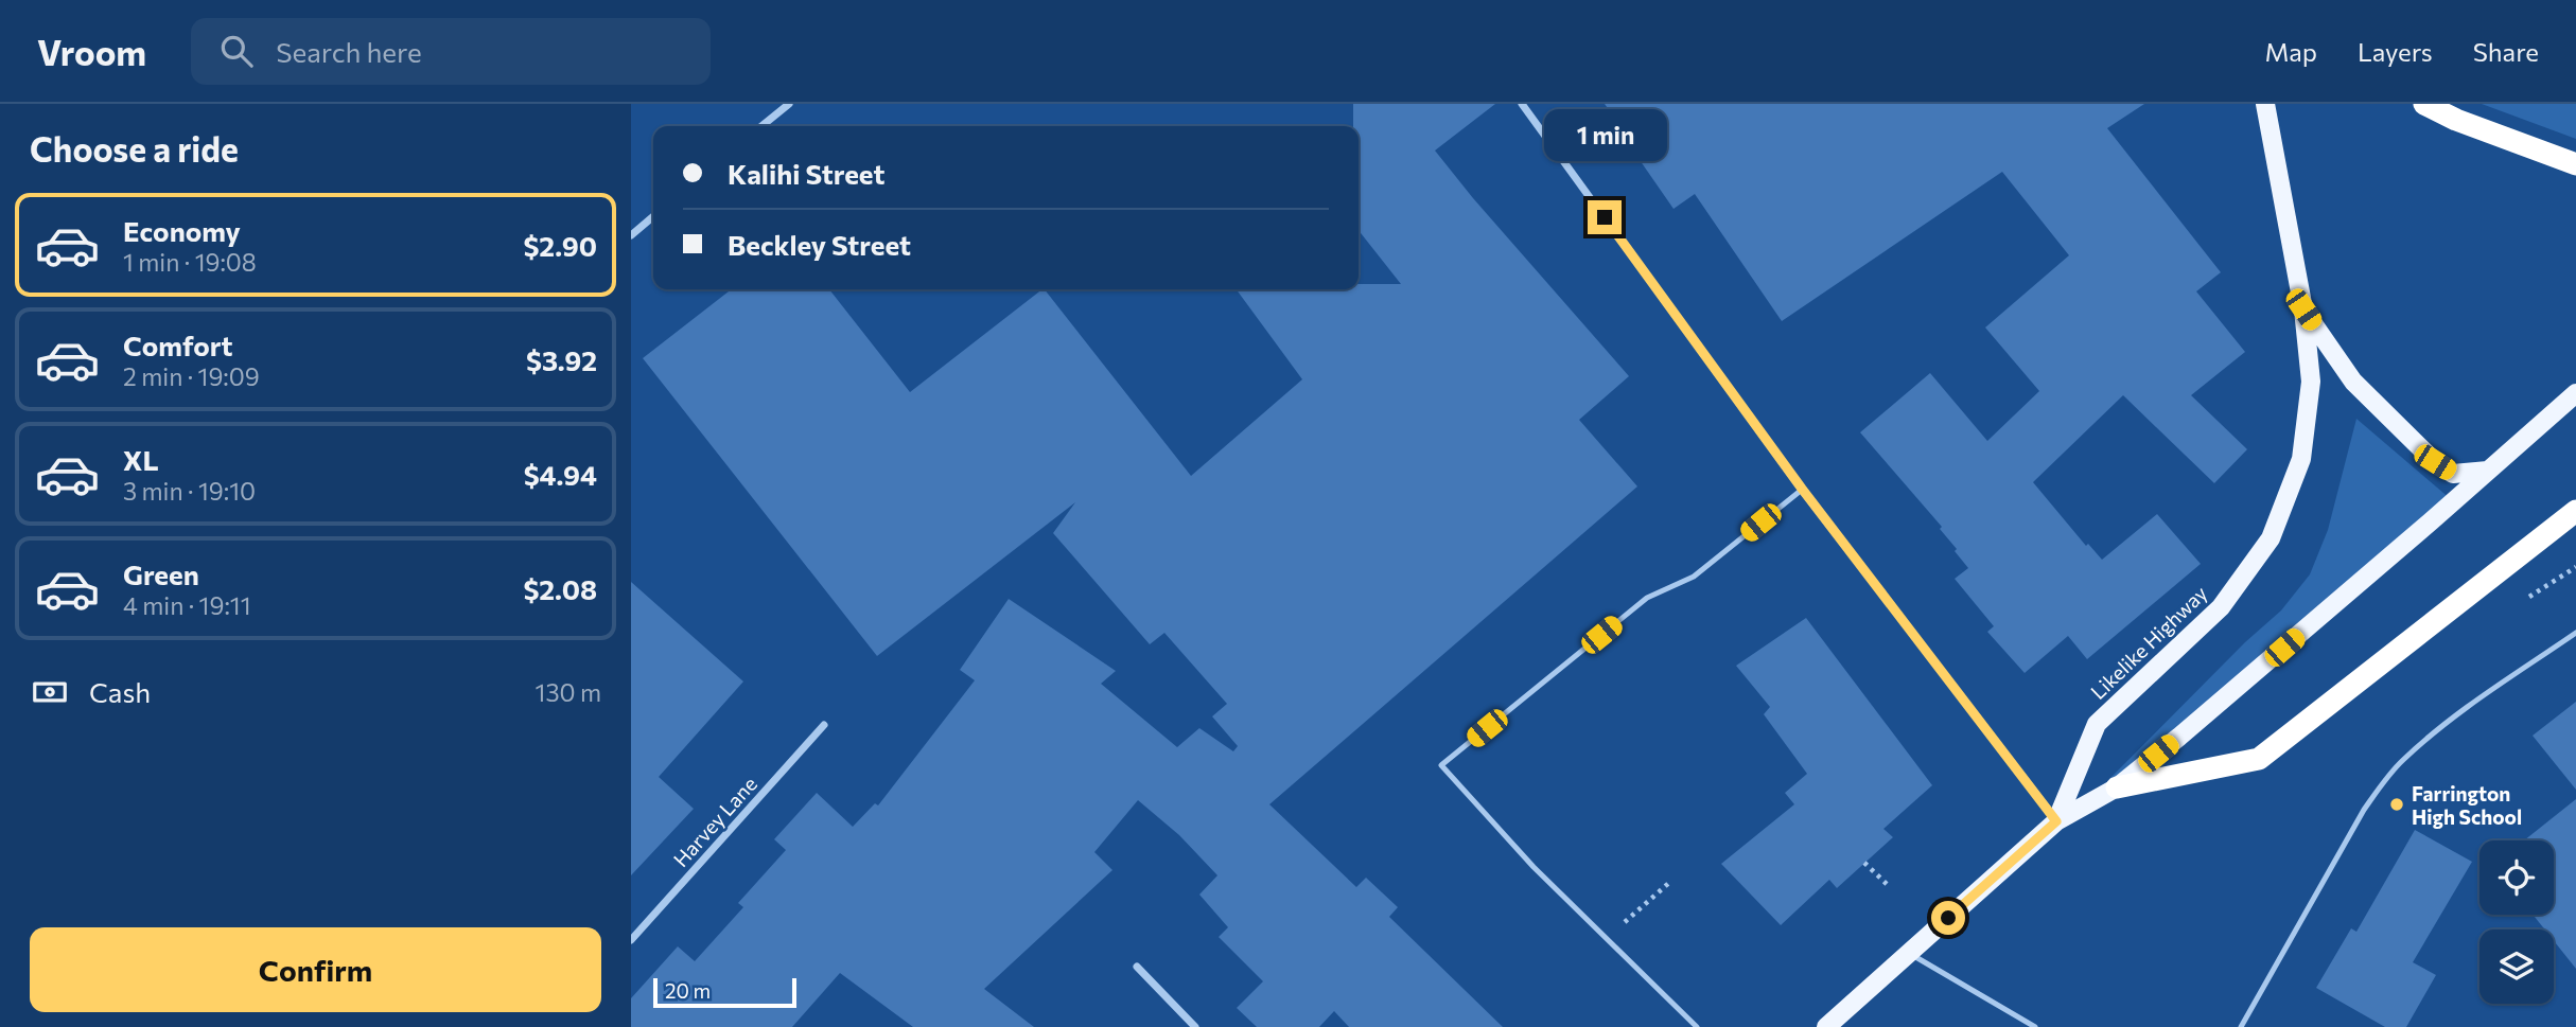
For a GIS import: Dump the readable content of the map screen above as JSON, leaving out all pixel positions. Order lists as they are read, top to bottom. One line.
{"streets":{"main road":["Likelike Highway"],"street":["Harvey Lane"]},"places":["Farrington High School"],"scale_bar":"20 m","page":{"header":"Vroom","search":"Search here","nav":["Map","Layers","Share"],"heading":"Choose a ride","bubble":"1 min","banner":["Kalihi Street","Beckley Street"],"list":[{"name":"Economy","note":"1 min · 19:08","value":"$2.90"},{"name":"Comfort","note":"2 min · 19:09","value":"$3.92"},{"name":"XL","note":"3 min · 19:10","value":"$4.94"},{"name":"Green","note":"4 min · 19:11","value":"$2.08"}],"pay":["Cash","130 m"],"buttons":"Confirm","scale":"20 m"}}
